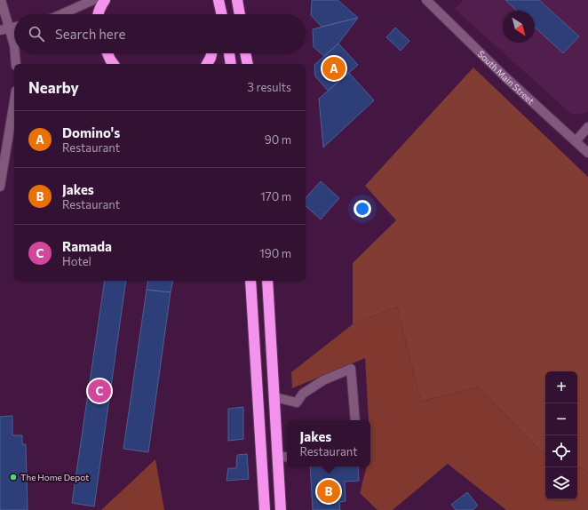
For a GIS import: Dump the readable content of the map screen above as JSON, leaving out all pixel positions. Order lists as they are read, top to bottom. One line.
{"streets":{"street":["South Main Street"]},"places":["The Home Depot"],"north":"bottom right","page":{"search":"Search here","pins":["A","C","B"],"heading":["Nearby","3 results"],"list":[{"mark":"A","name":"Domino's","note":"Restaurant","value":"90 m"},{"mark":"B","name":"Jakes","note":"Restaurant","value":"170 m"},{"mark":"C","name":"Ramada","note":"Hotel","value":"190 m"}],"map_buttons":["+","−"],"popup":["Jakes","Restaurant"]}}
